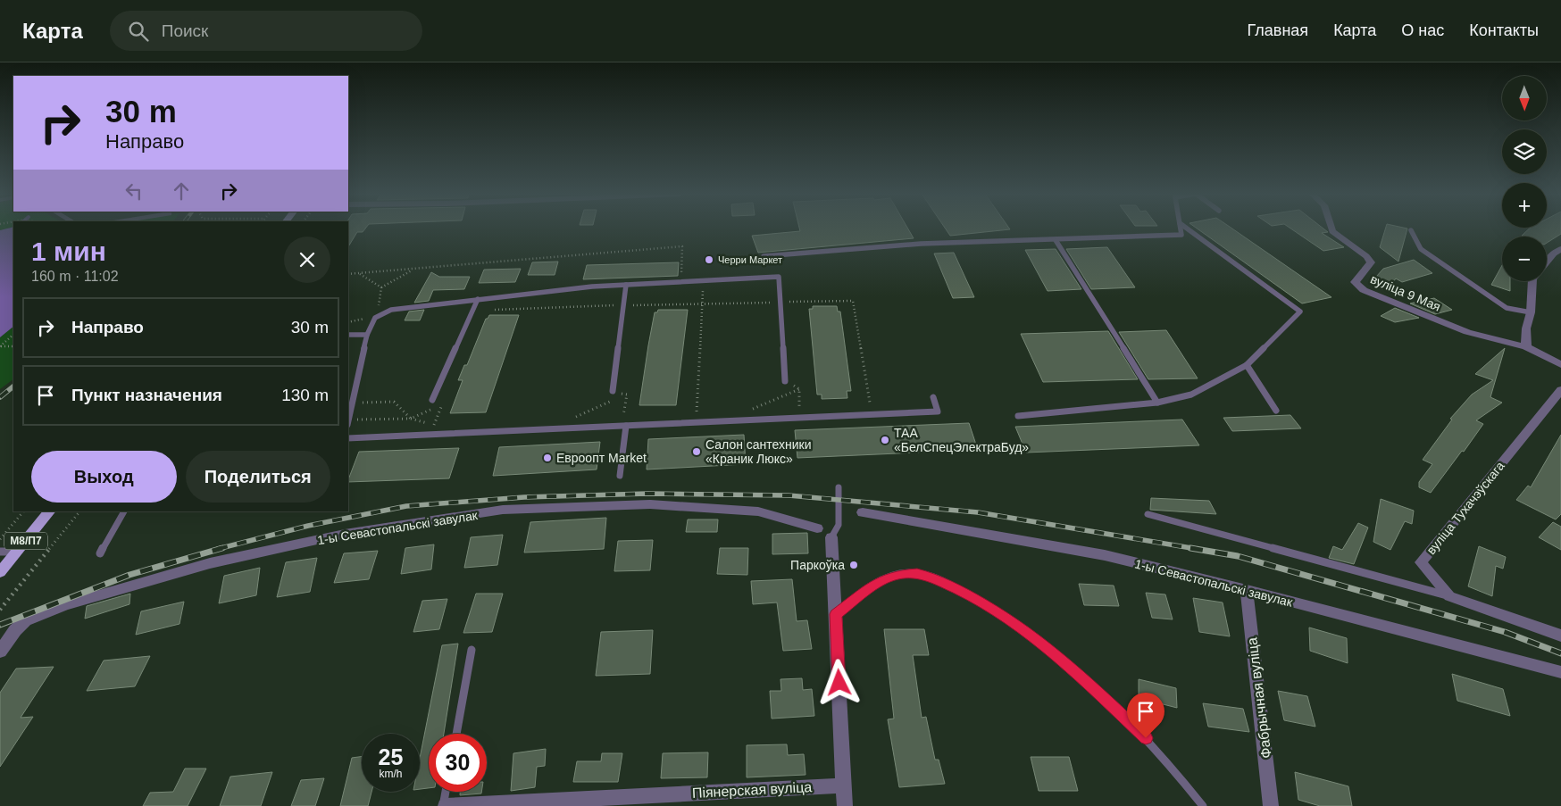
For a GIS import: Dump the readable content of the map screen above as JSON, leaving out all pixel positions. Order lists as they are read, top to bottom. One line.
{"streets":{"main road":["М8/П7"],"street":["вуліца 9 Мая","вуліца Тухачэўскага","1-ы Севастопальскі завулак","Фабрычная вуліца","Піянерская вуліца"]},"crossings":[["1-ы Севастопальскі завулак","Фабрычная вуліца"]],"places":["Черри Маркет","ТАА «БелСпецЭлектраБуд»","Салон сантехники «Краник Люкс»","Евроопт Market","Паркоўка"],"north":"bottom","page":{"header":"Карта","search":"Поиск","nav":["Главная","Карта","О нас","Контакты"],"map_buttons":["+","−"],"turn":["30 m","Направо"],"heading":["1 мин","160 m · 11:02"],"list":[{"name":"Направо","value":"30 m"},{"name":"Пункт назначения","value":"130 m"}],"buttons":["Выход","Поделиться"],"speed":"25 km/h","limit":"30"}}
